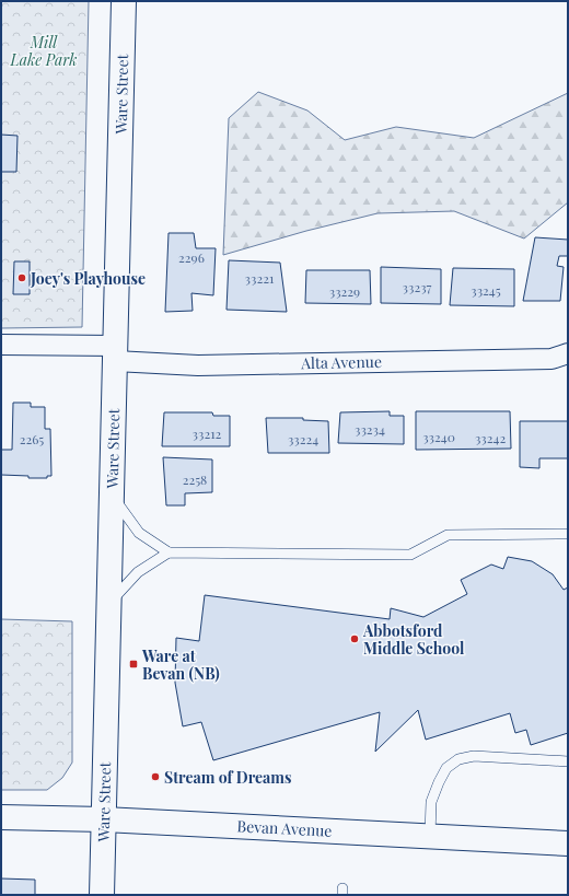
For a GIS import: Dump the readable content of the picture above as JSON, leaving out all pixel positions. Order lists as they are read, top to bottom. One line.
{"streets":{"main road":["Ware Street","Bevan Avenue"],"street":["Alta Avenue"]},"crossings":[["Ware Street","Alta Avenue"],["Ware Street","Bevan Avenue"]],"parks":["Mill Lake Park"],"places":{"other":["Joey's Playhouse","Abbotsford Middle School","Stream of Dreams"],"transit":["Ware at Bevan (NB)"]},"house_numbers":["2296","33221","33237","33245","33229","33234","33212","33240","33242","2265","33224","2258"]}
